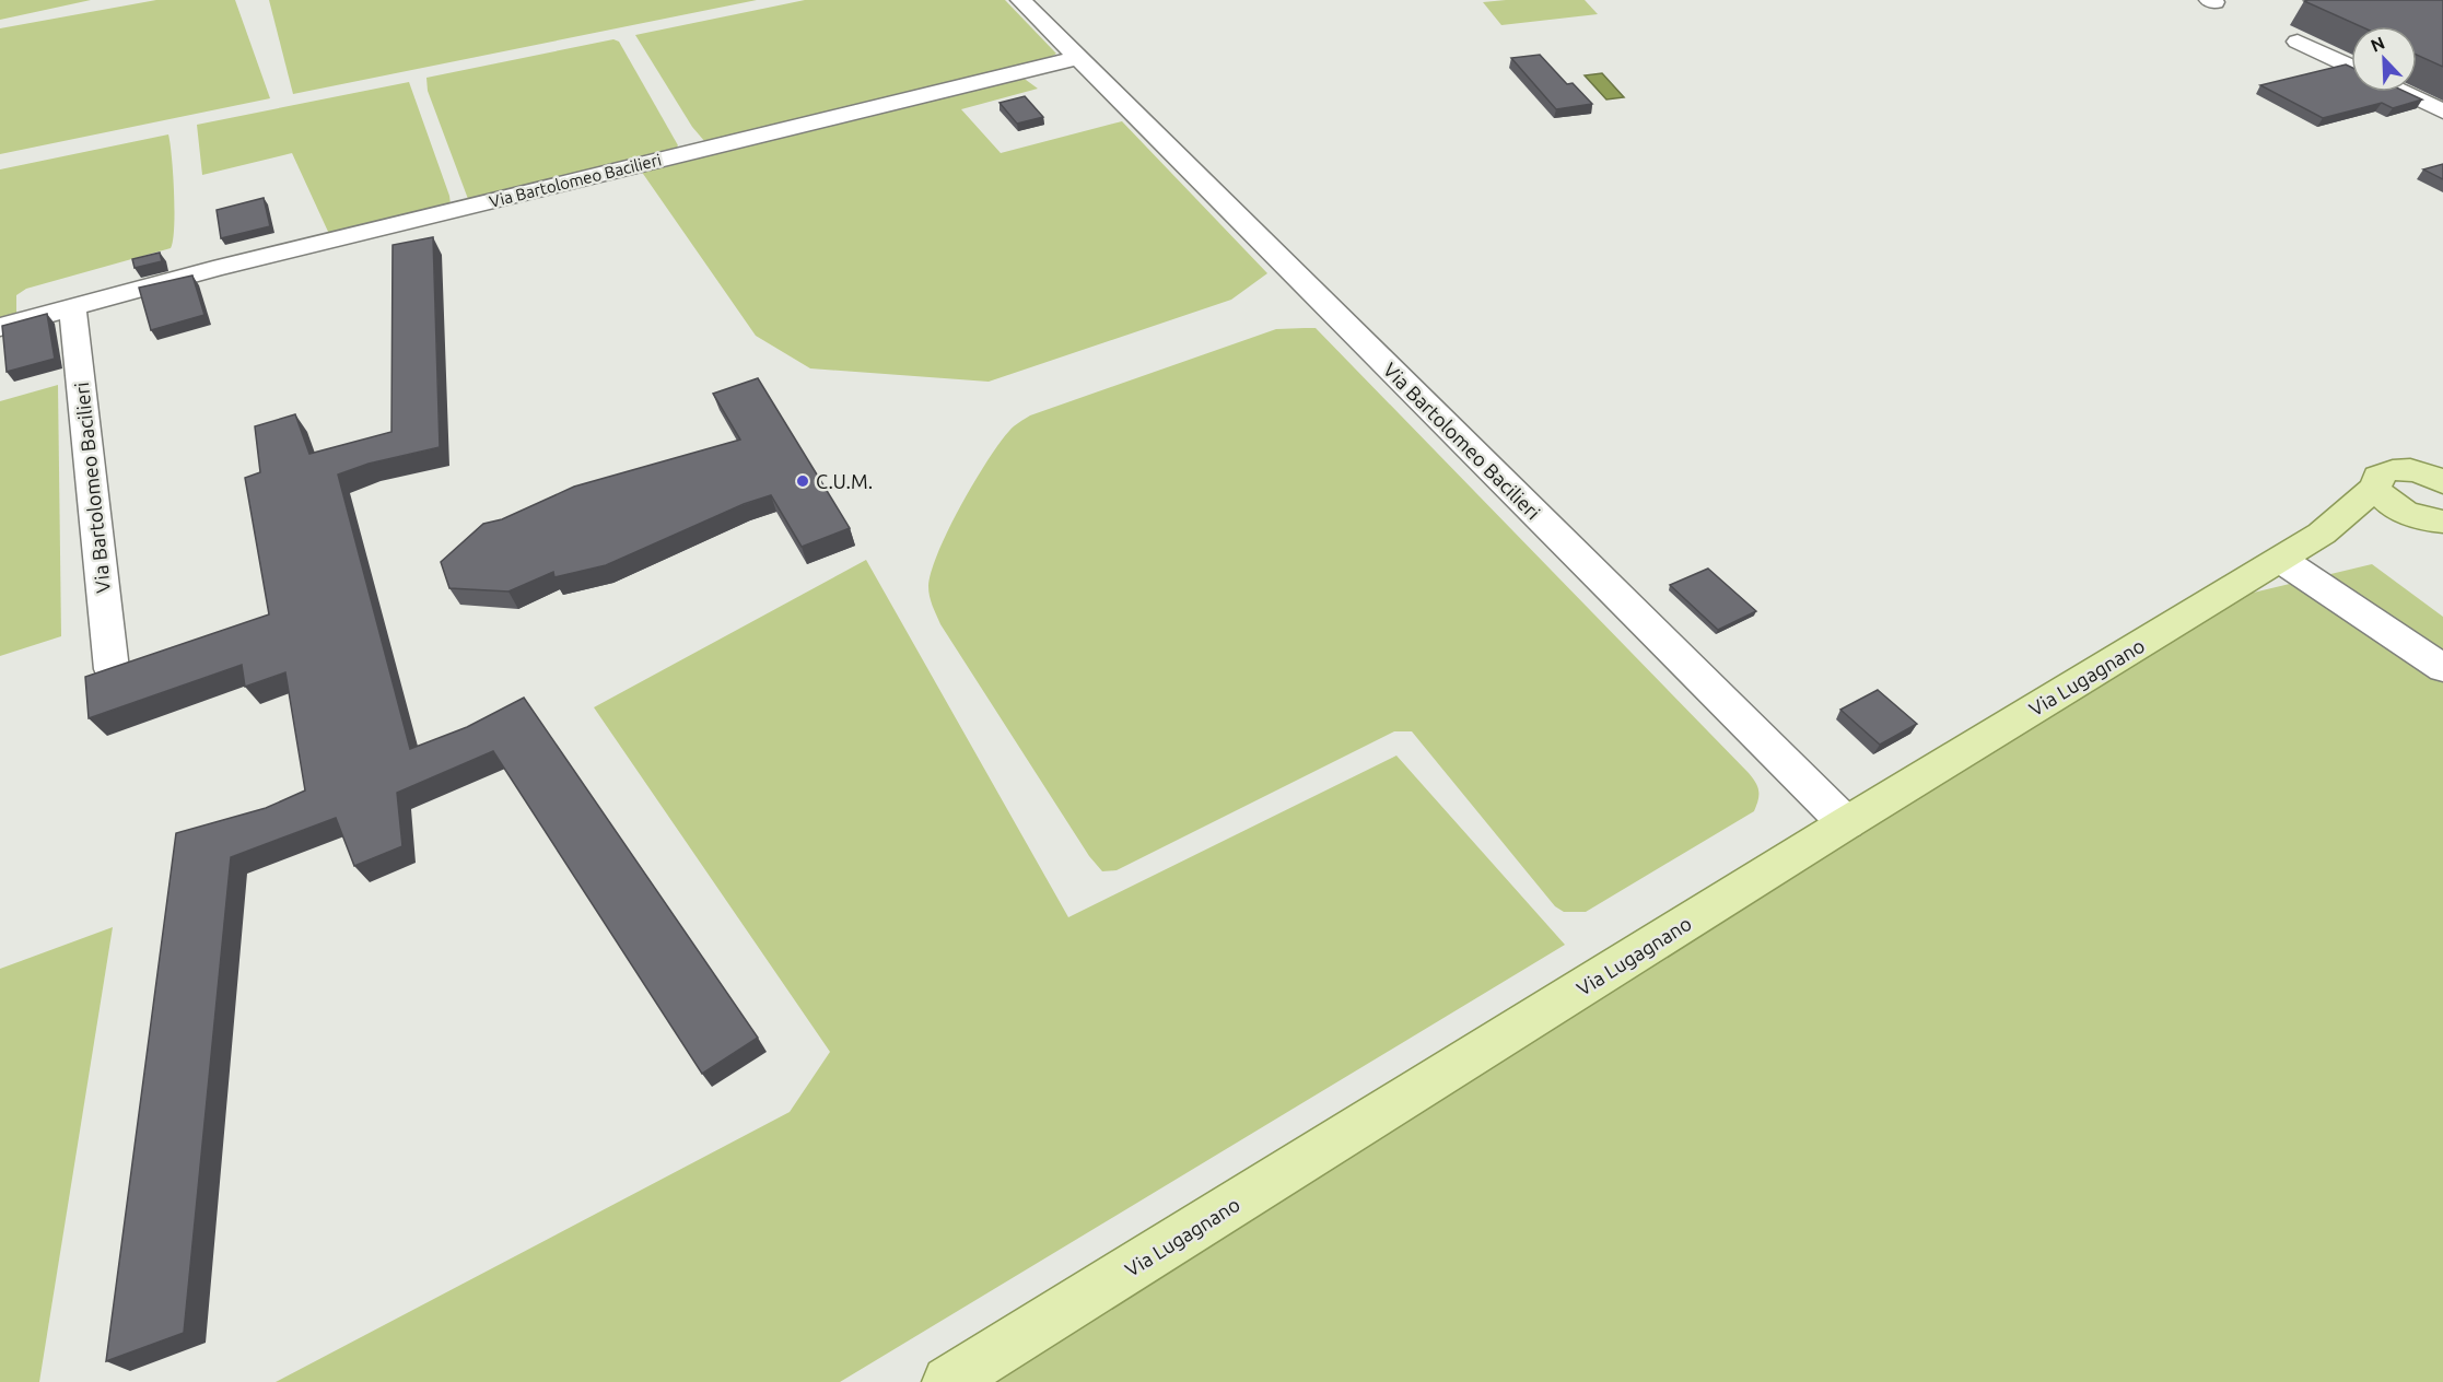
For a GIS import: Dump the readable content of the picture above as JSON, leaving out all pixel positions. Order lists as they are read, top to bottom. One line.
{"streets":{"main road":["Via Lugagnano"],"street":["Via Bartolomeo Bacilieri"]},"crossings":[["Via Bartolomeo Bacilieri","Via Lugagnano"]],"places":["C.U.M."],"north":"top left"}
